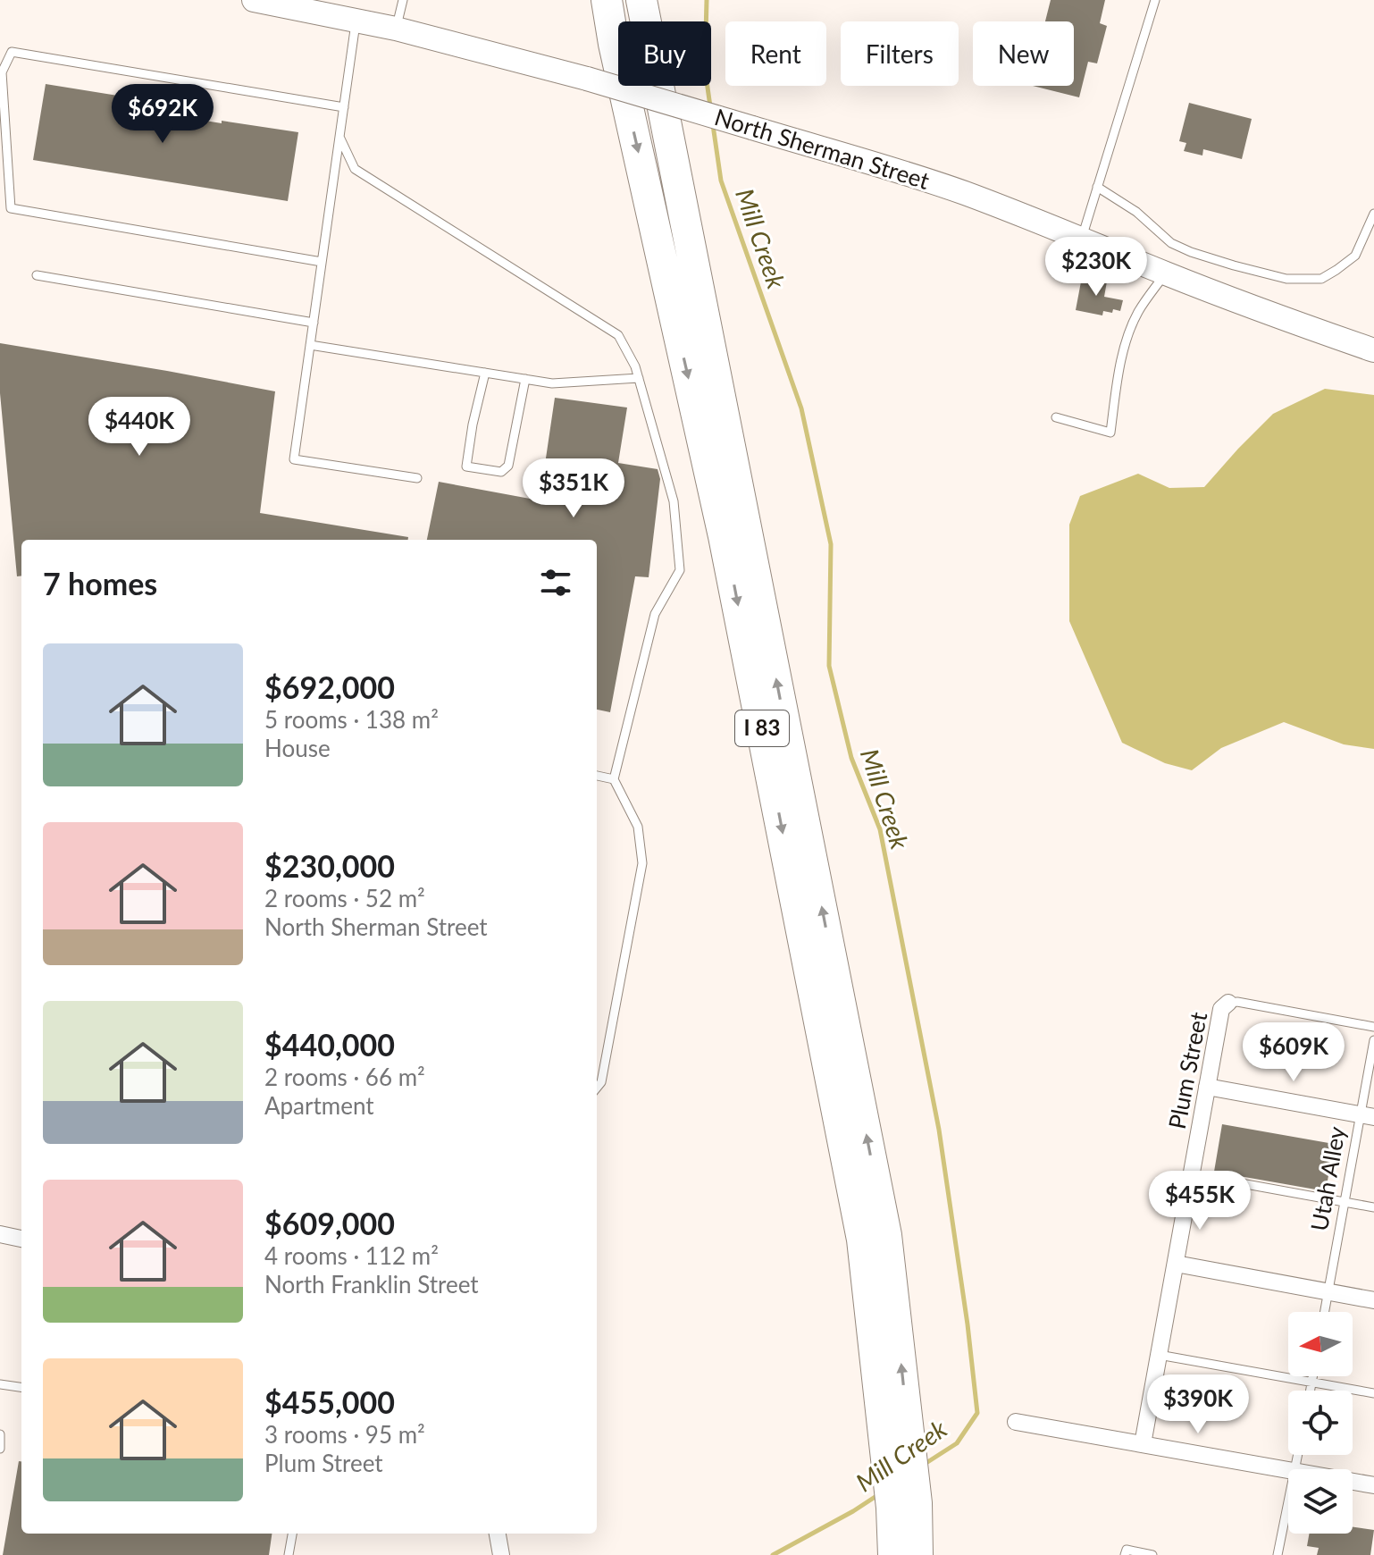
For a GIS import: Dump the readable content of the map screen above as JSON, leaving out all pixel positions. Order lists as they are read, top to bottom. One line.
{"streets":{"highway":["I 83"],"main road":["North Sherman Street"],"street":["Plum Street"],"lane":["Utah Alley"]},"water":["Mill Creek"],"north":"left","page":{"chip":["Buy","Rent","Filters","New"],"price":["$692K","$230K","$440K","$351K","$609K","$455K","$390K"],"heading":"7 homes","list":[{"name":"$692,000","note":"5 rooms · 138 m² · House"},{"name":"$230,000","note":"2 rooms · 52 m² · North Sherman Street"},{"name":"$440,000","note":"2 rooms · 66 m² · Apartment"},{"name":"$609,000","note":"4 rooms · 112 m² · North Franklin Street"},{"name":"$455,000","note":"3 rooms · 95 m² · Plum Street"}]}}
